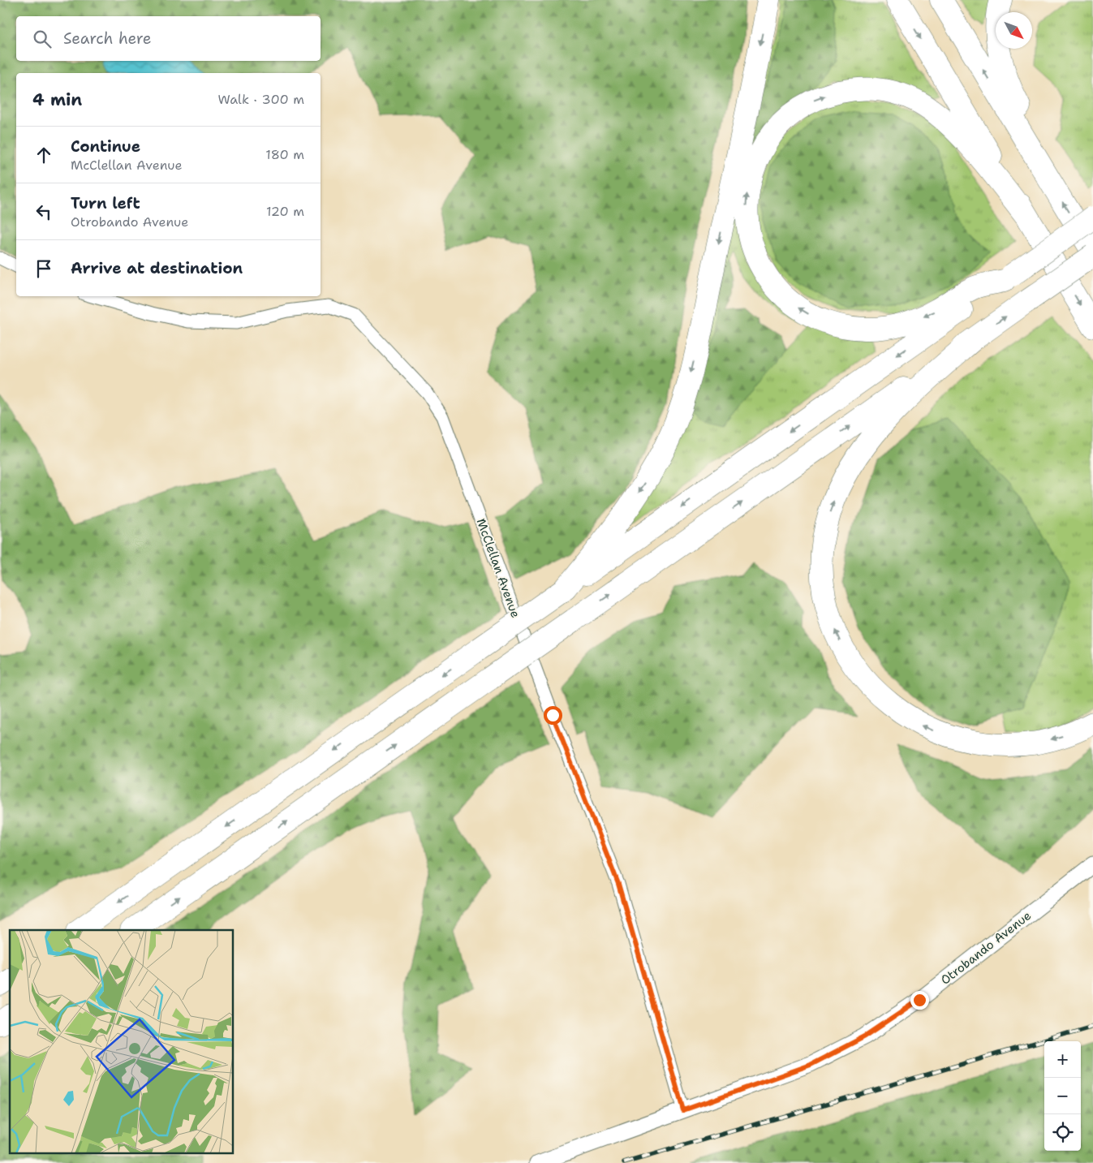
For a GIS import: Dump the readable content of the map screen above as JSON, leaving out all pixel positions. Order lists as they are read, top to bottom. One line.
{"streets":{"street":["McClellan Avenue","Otrobando Avenue"]},"crossings":[["McClellan Avenue","Otrobando Avenue"]],"north":"bottom right","page":{"search":"Search here","heading":["4 min","Walk · 300 m"],"list":[["Continue","McClellan Avenue","180 m"],["Turn left","Otrobando Avenue","120 m"],"Arrive at destination"],"map_buttons":["+","−"]}}
